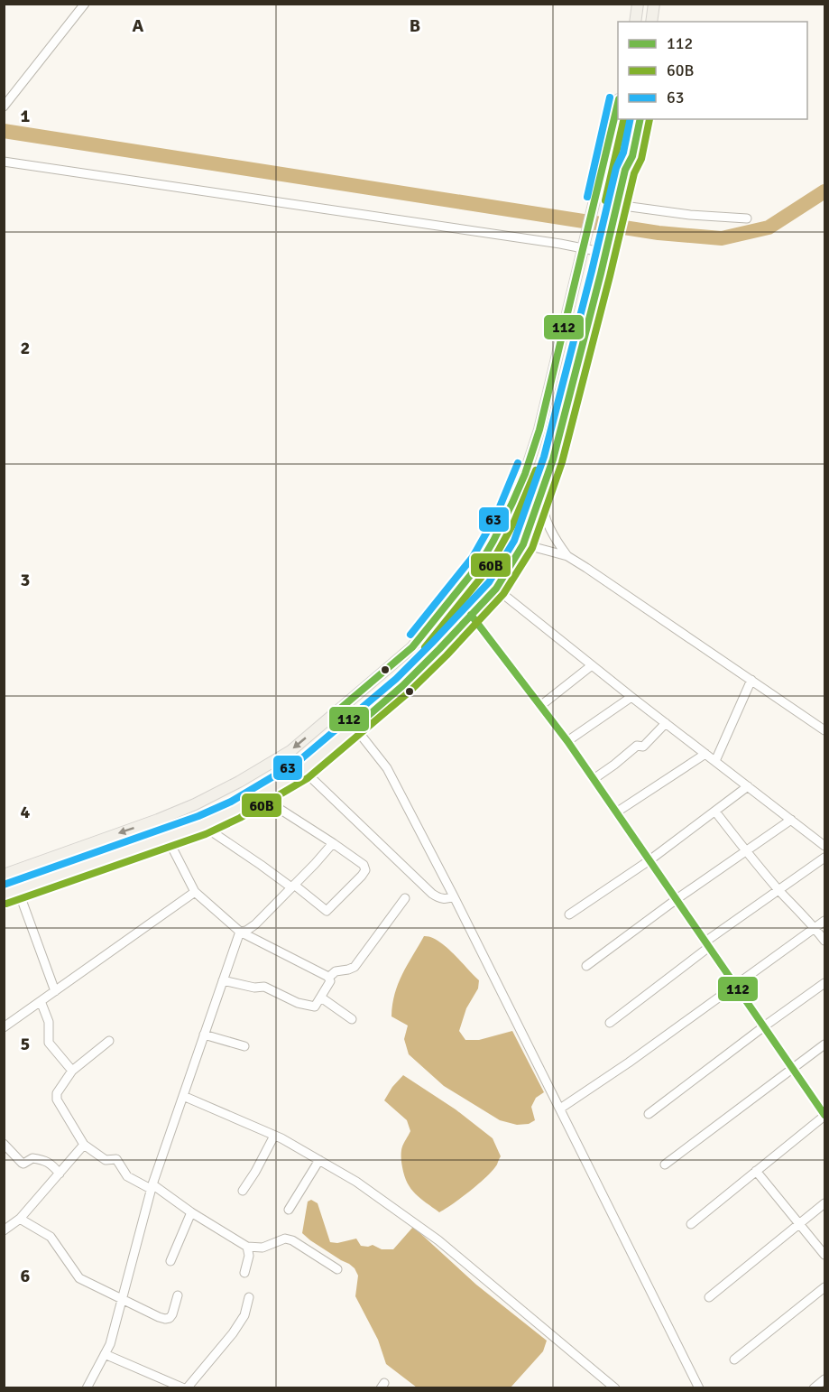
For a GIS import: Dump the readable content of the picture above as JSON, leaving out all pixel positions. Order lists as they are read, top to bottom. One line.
{"lines":["transit line 63","transit line 112","transit line 60B"],"legend":["112","60B","63"],"grid":{"columns":["A","B"],"rows":["1","2","3","4","5","6"]}}
